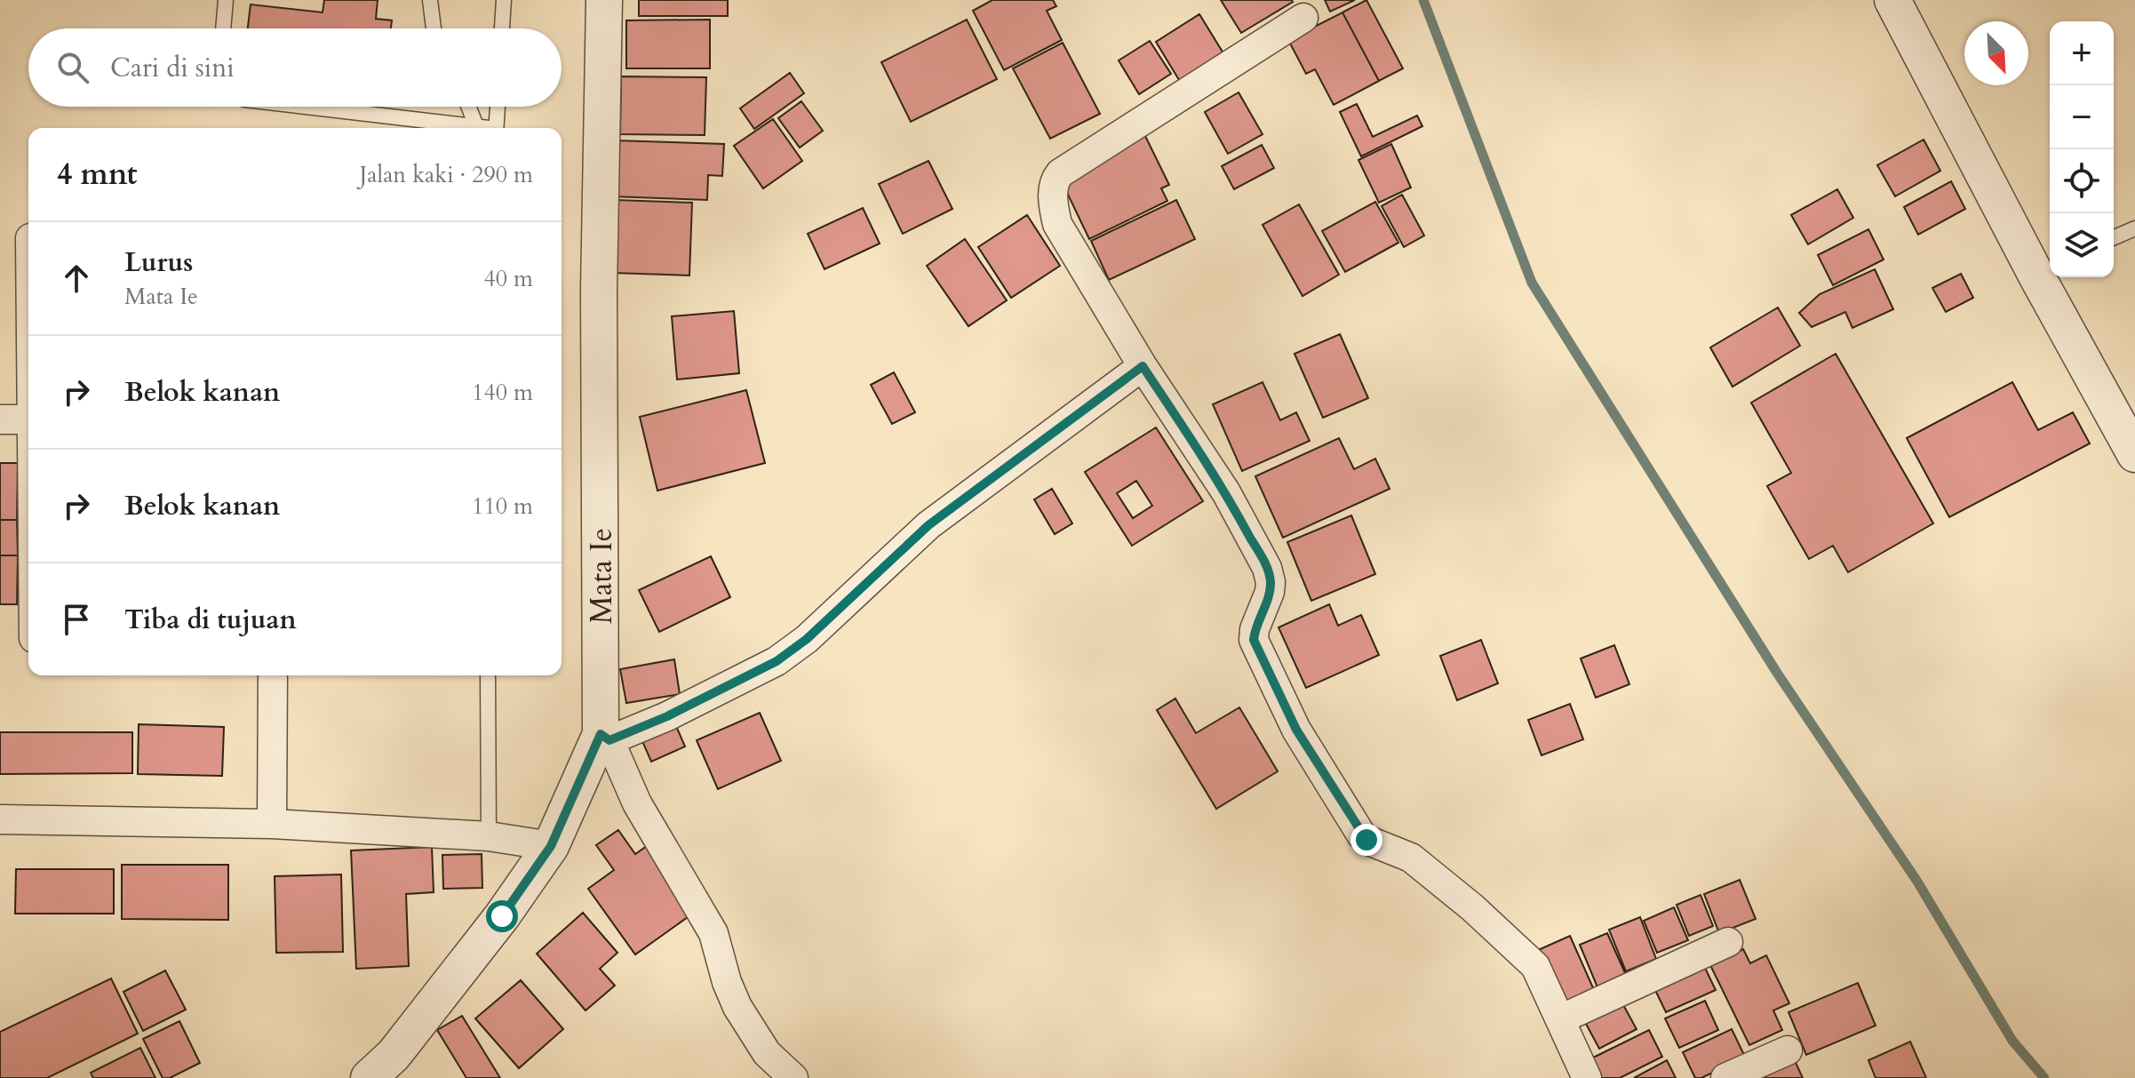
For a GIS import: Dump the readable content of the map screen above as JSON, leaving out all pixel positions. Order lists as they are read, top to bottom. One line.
{"streets":{"street":["Mata Ie"]},"north":"bottom right","page":{"map_buttons":["+","−"],"search":"Cari di sini","heading":["4 mnt","Jalan kaki · 290 m"],"list":[["Lurus","Mata Ie","40 m"],["Belok kanan","140 m"],["Belok kanan","110 m"],"Tiba di tujuan"]}}
